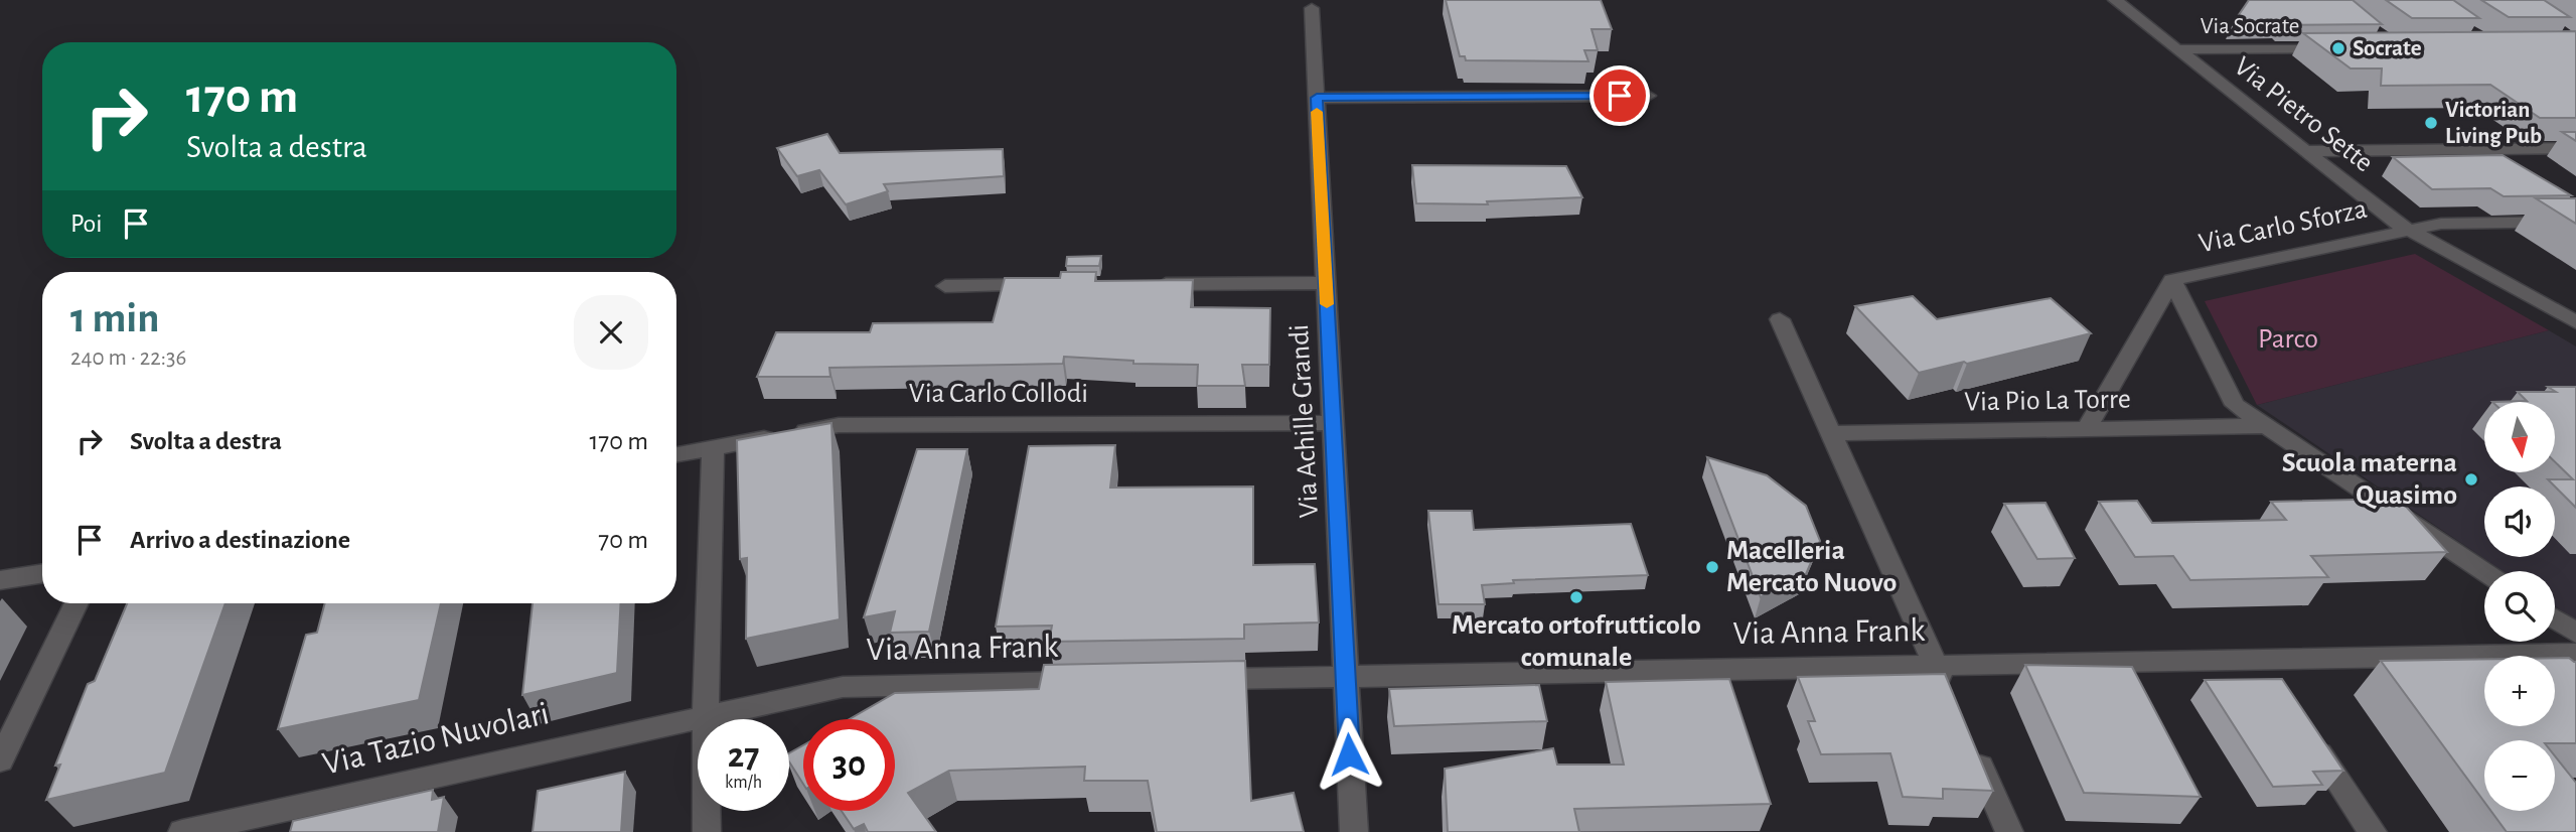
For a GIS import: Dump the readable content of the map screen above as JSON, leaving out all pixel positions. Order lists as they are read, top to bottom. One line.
{"streets":{"street":["Via Socrate","Via Pietro Sette","Via Carlo Sforza","Via Carlo Collodi","Via Pio La Torre","Via Achille Grandi","Via Anna Frank","Via Tazio Nuvolari"]},"crossings":[["Via Socrate","Via Pietro Sette"],["Via Pietro Sette","Via Carlo Sforza"],["Via Carlo Sforza","Via Pio La Torre"],["Via Carlo Collodi","Via Achille Grandi"],["Via Achille Grandi","Via Anna Frank"],["Via Anna Frank","Via Tazio Nuvolari"]],"parks":["Parco"],"places":["Socrate","Victorian Living Pub","Scuola materna Quasimo","Macelleria Mercato Nuovo","Mercato ortofrutticolo comunale"],"north":"bottom","page":{"turn":["170 m","Svolta a destra"],"then":"Poi","heading":["1 min","240 m · 22:36"],"list":[{"name":"Svolta a destra","value":"170 m"},{"name":"Arrivo a destinazione","value":"70 m"}],"map_buttons":["+","−"],"speed":"27 km/h","limit":"30"}}
